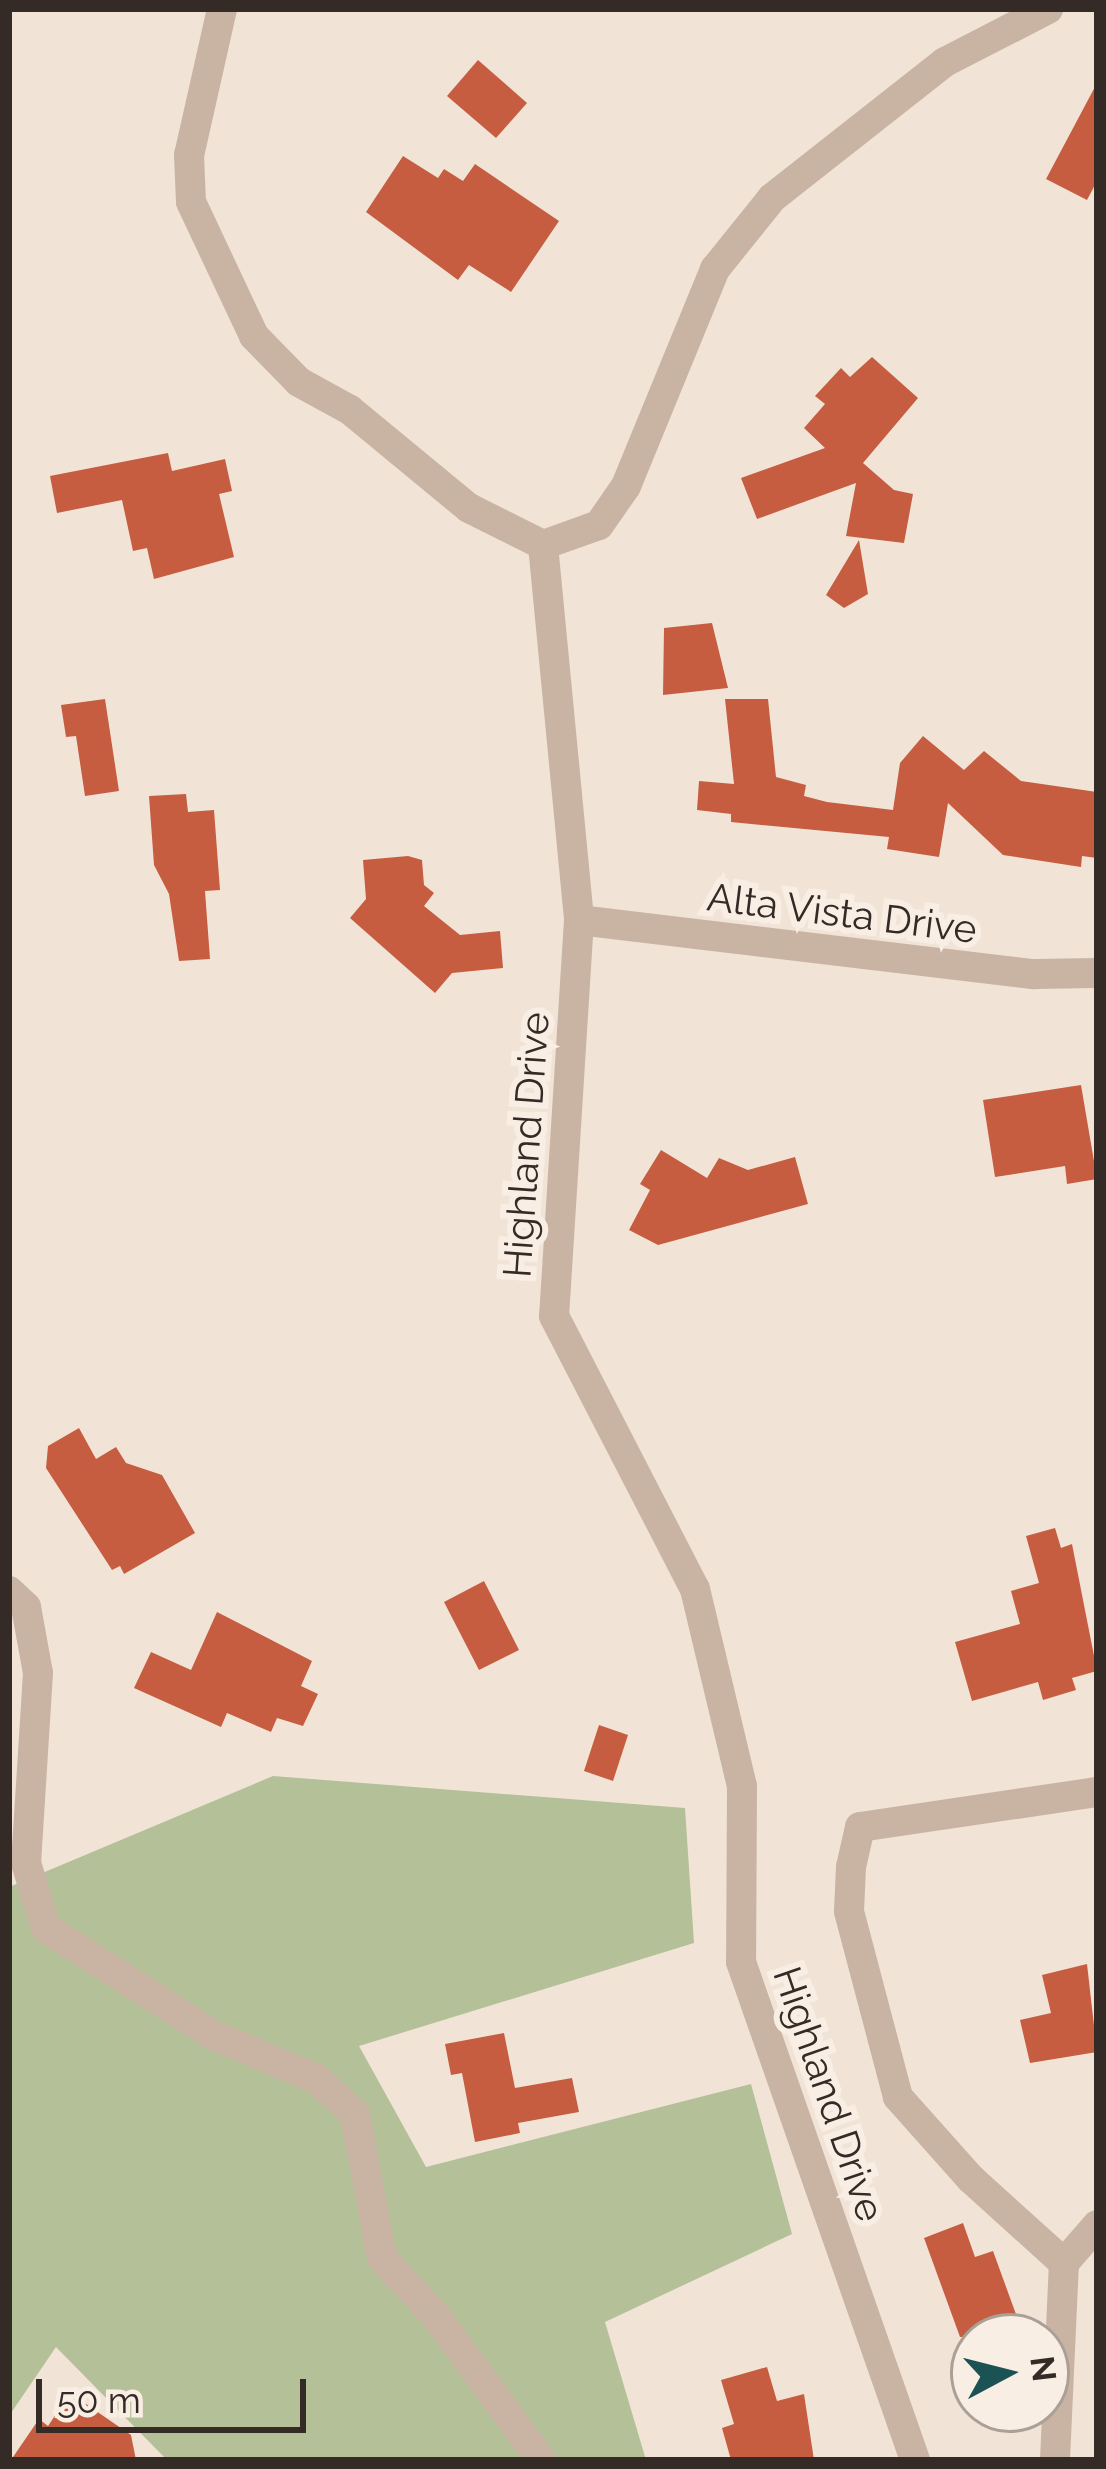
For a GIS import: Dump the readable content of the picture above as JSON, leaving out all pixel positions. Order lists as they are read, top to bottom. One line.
{"streets":{"street":["Alta Vista Drive","Highland Drive"]},"crossings":[["Alta Vista Drive","Highland Drive"]],"scale_bar":"50 m","north":"right"}
